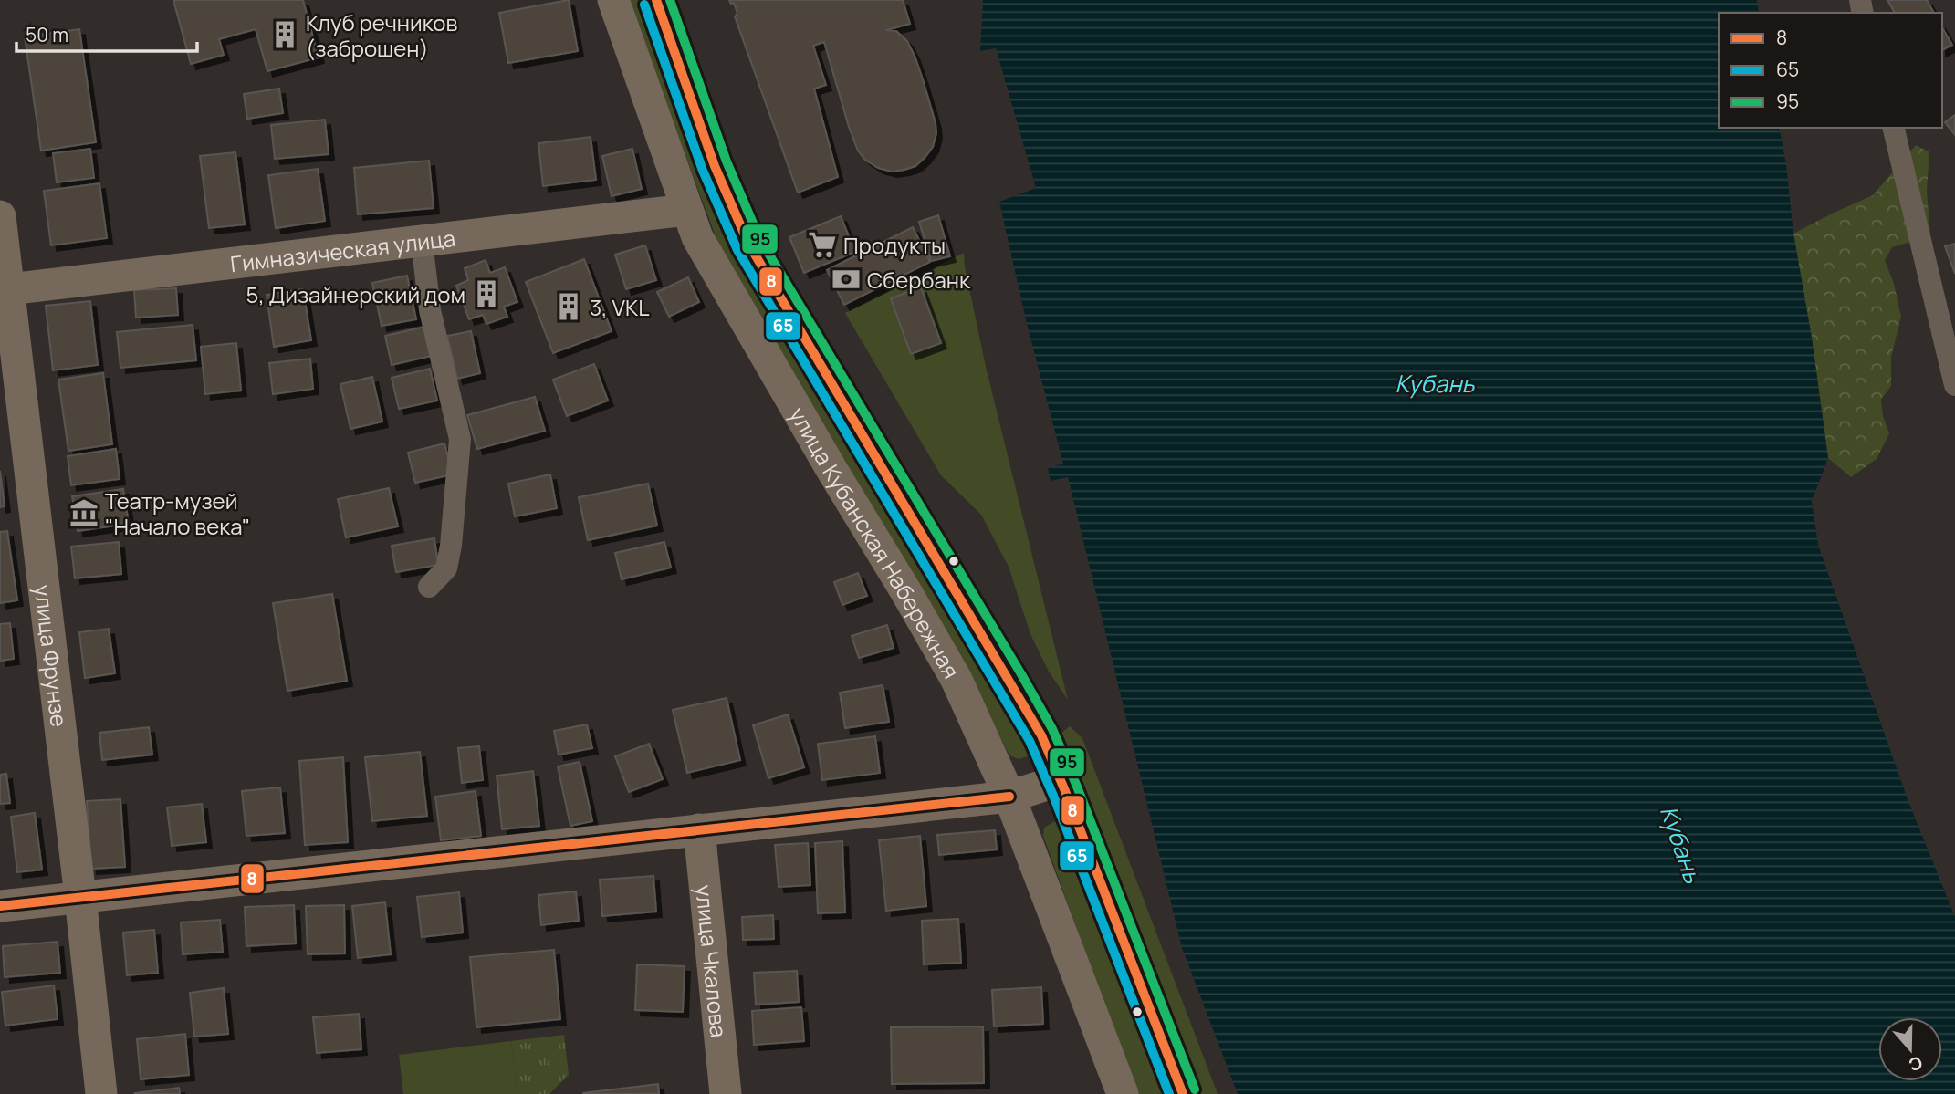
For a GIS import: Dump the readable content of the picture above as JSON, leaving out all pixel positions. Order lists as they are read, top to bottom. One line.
{"streets":{"street":["Гимназическая улица","улица Кубанская Набережная","улица Фрунзе","улица Чкалова"]},"crossings":[["Гимназическая улица","улица Кубанская Набережная"],["Гимназическая улица","улица Фрунзе"]],"water":["Кубань"],"places":{"building":["Клуб речников (заброшен)","5, Дизайнерский дом","3, VKL"],"supermarket":["Продукты"],"bank":["Сбербанк"],"museum":["Театр-музей \"Начало века\""]},"lines":["transit line 8","transit line 95","transit line 65"],"legend":["8","65","95"],"scale_bar":"50 m","north":"bottom"}
